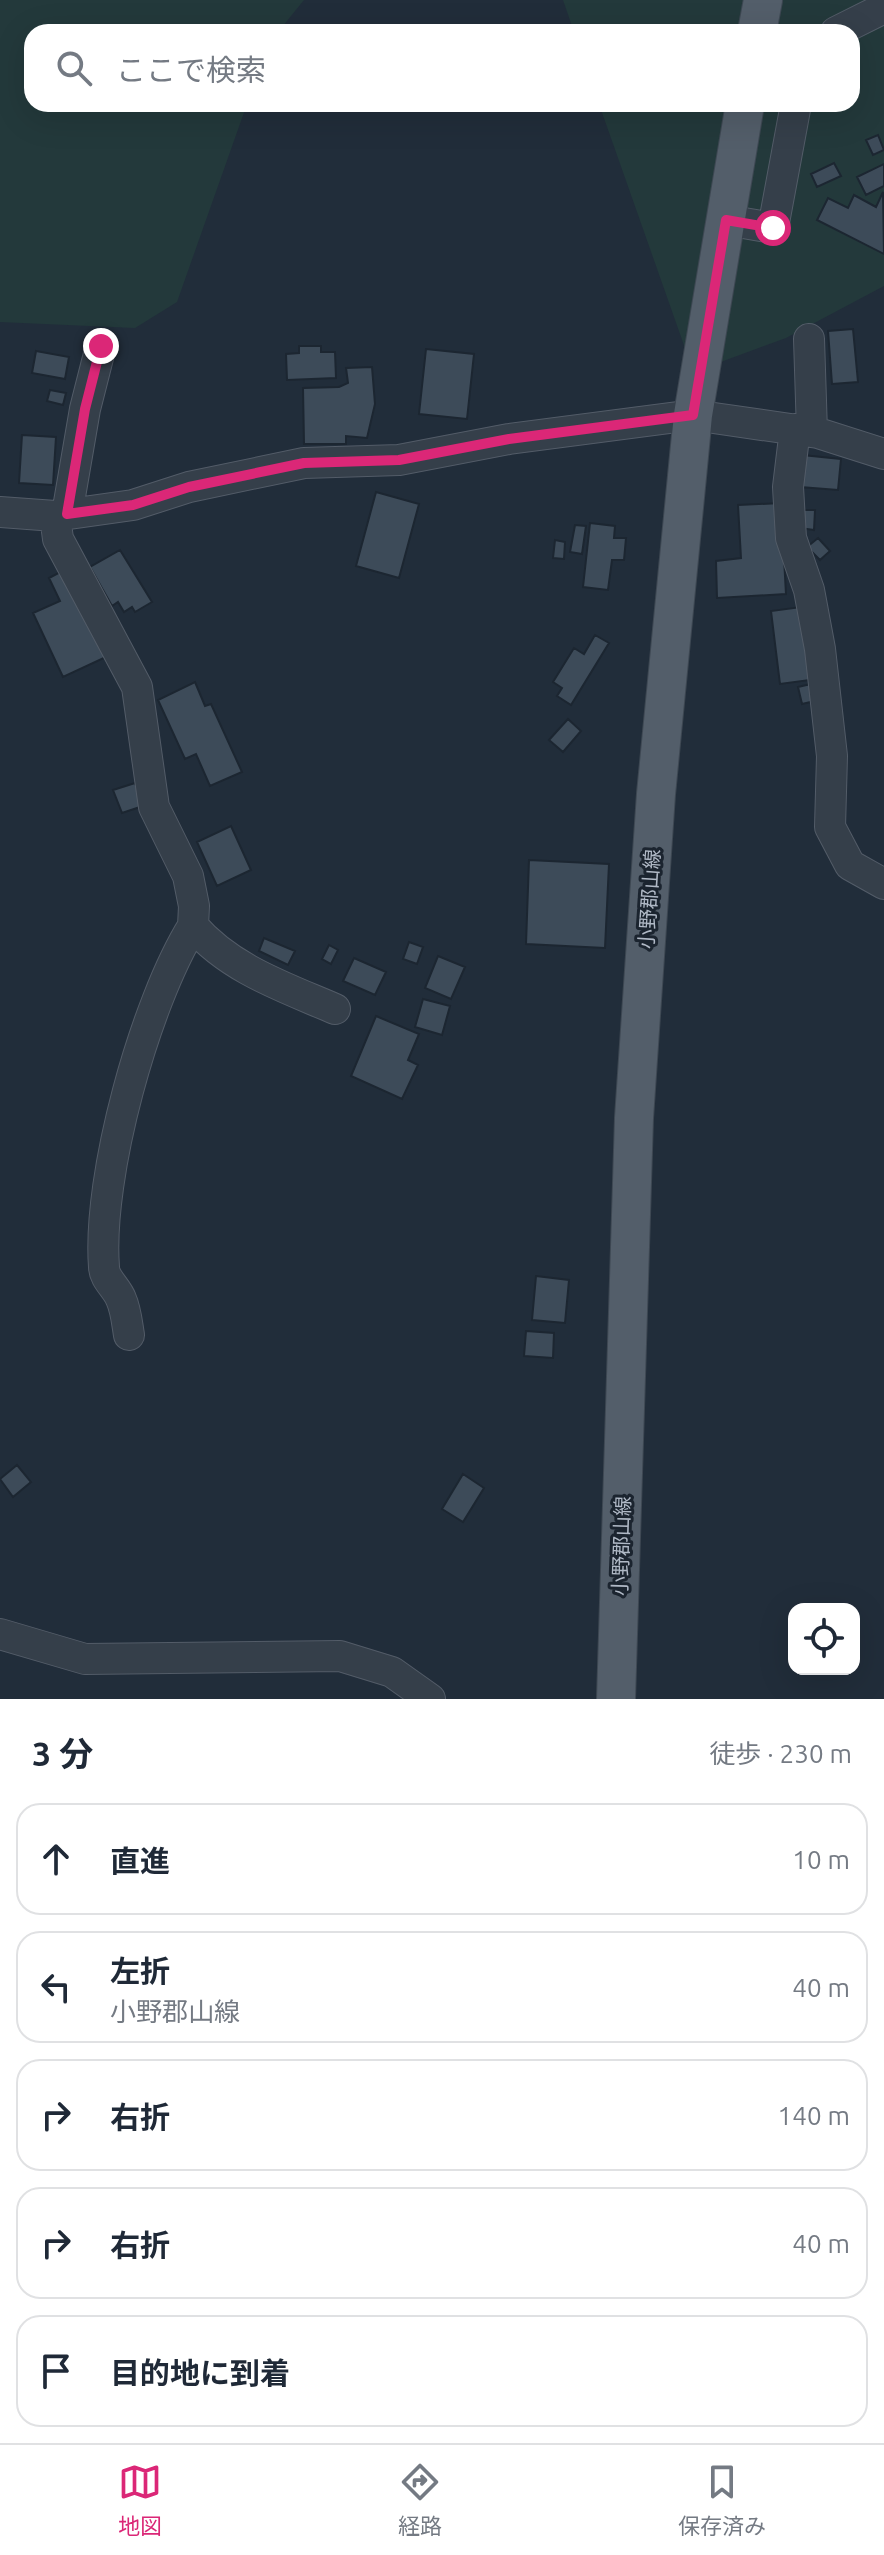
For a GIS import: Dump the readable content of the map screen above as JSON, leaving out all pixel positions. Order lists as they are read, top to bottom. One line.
{"streets":{"main road":["小野郡山線"]},"page":{"search":"ここで検索","heading":["3 分","徒歩 · 230 m"],"list":[["直進","10 m"],["左折","小野郡山線","40 m"],["右折","140 m"],["右折","40 m"],"目的地に到着"],"nav":["地図","経路","保存済み"]}}
